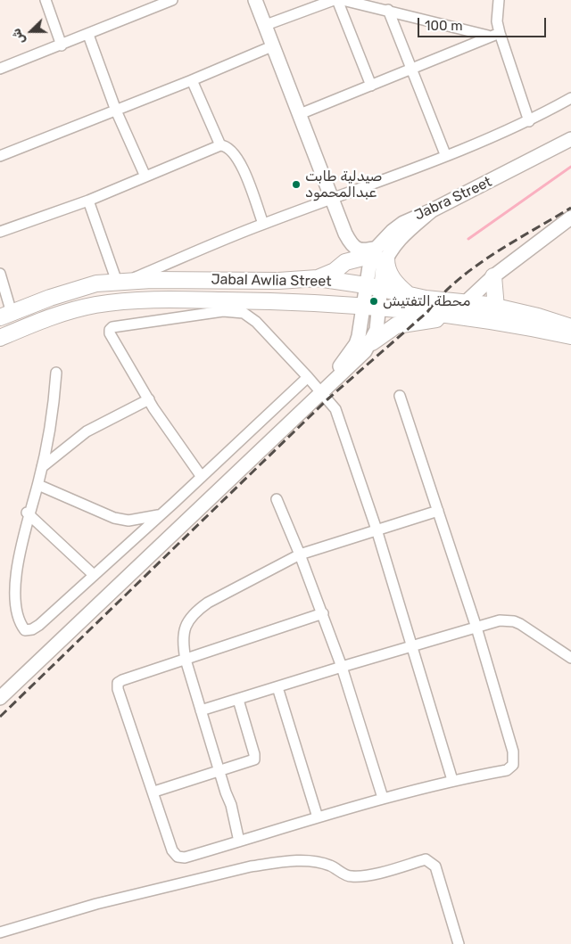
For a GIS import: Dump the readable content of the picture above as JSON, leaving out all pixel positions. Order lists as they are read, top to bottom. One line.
{"streets":{"main road":["Jabal Awlia Street"],"street":["Jabra Street"]},"places":["صيدلية طابت عبدالمحمود","محطة التفتيش"],"scale_bar":"100 m","north":"left"}
